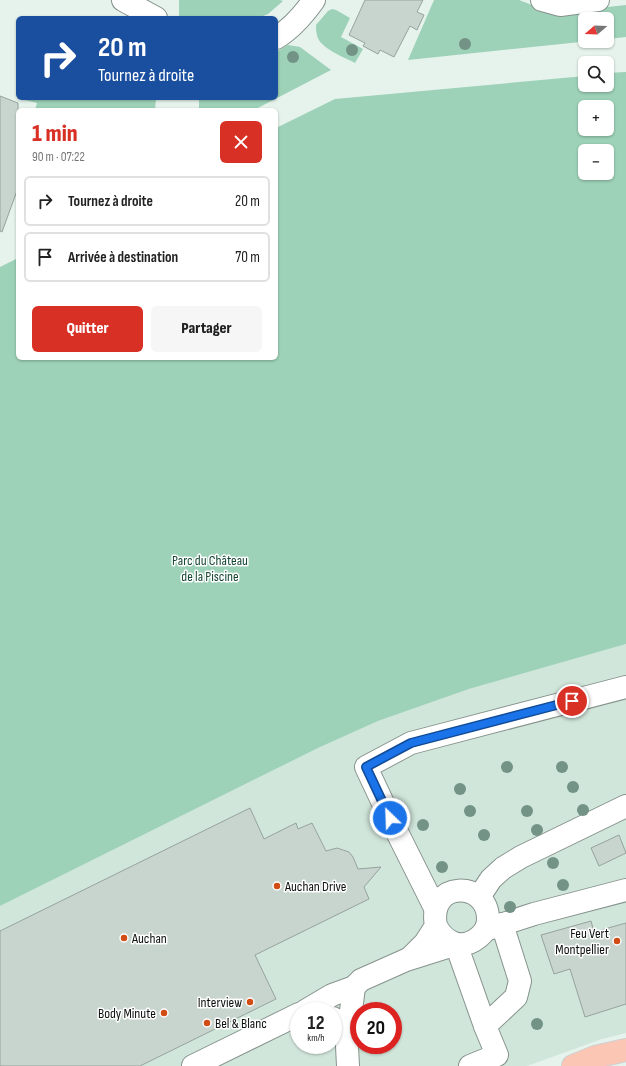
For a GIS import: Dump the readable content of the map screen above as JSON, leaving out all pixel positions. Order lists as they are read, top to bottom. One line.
{"parks":["Parc du Château de la Piscine"],"places":["Auchan Drive","Auchan","Feu Vert Montpellier","Interview","Body Minute","Bel & Blanc"],"north":"left","page":{"map_buttons":["+","−"],"turn":["20 m","Tournez à droite"],"heading":["1 min","90 m · 07:22"],"list":[{"name":"Tournez à droite","value":"20 m"},{"name":"Arrivée à destination","value":"70 m"}],"buttons":["Quitter","Partager"],"speed":"12 km/h","limit":"20"}}
